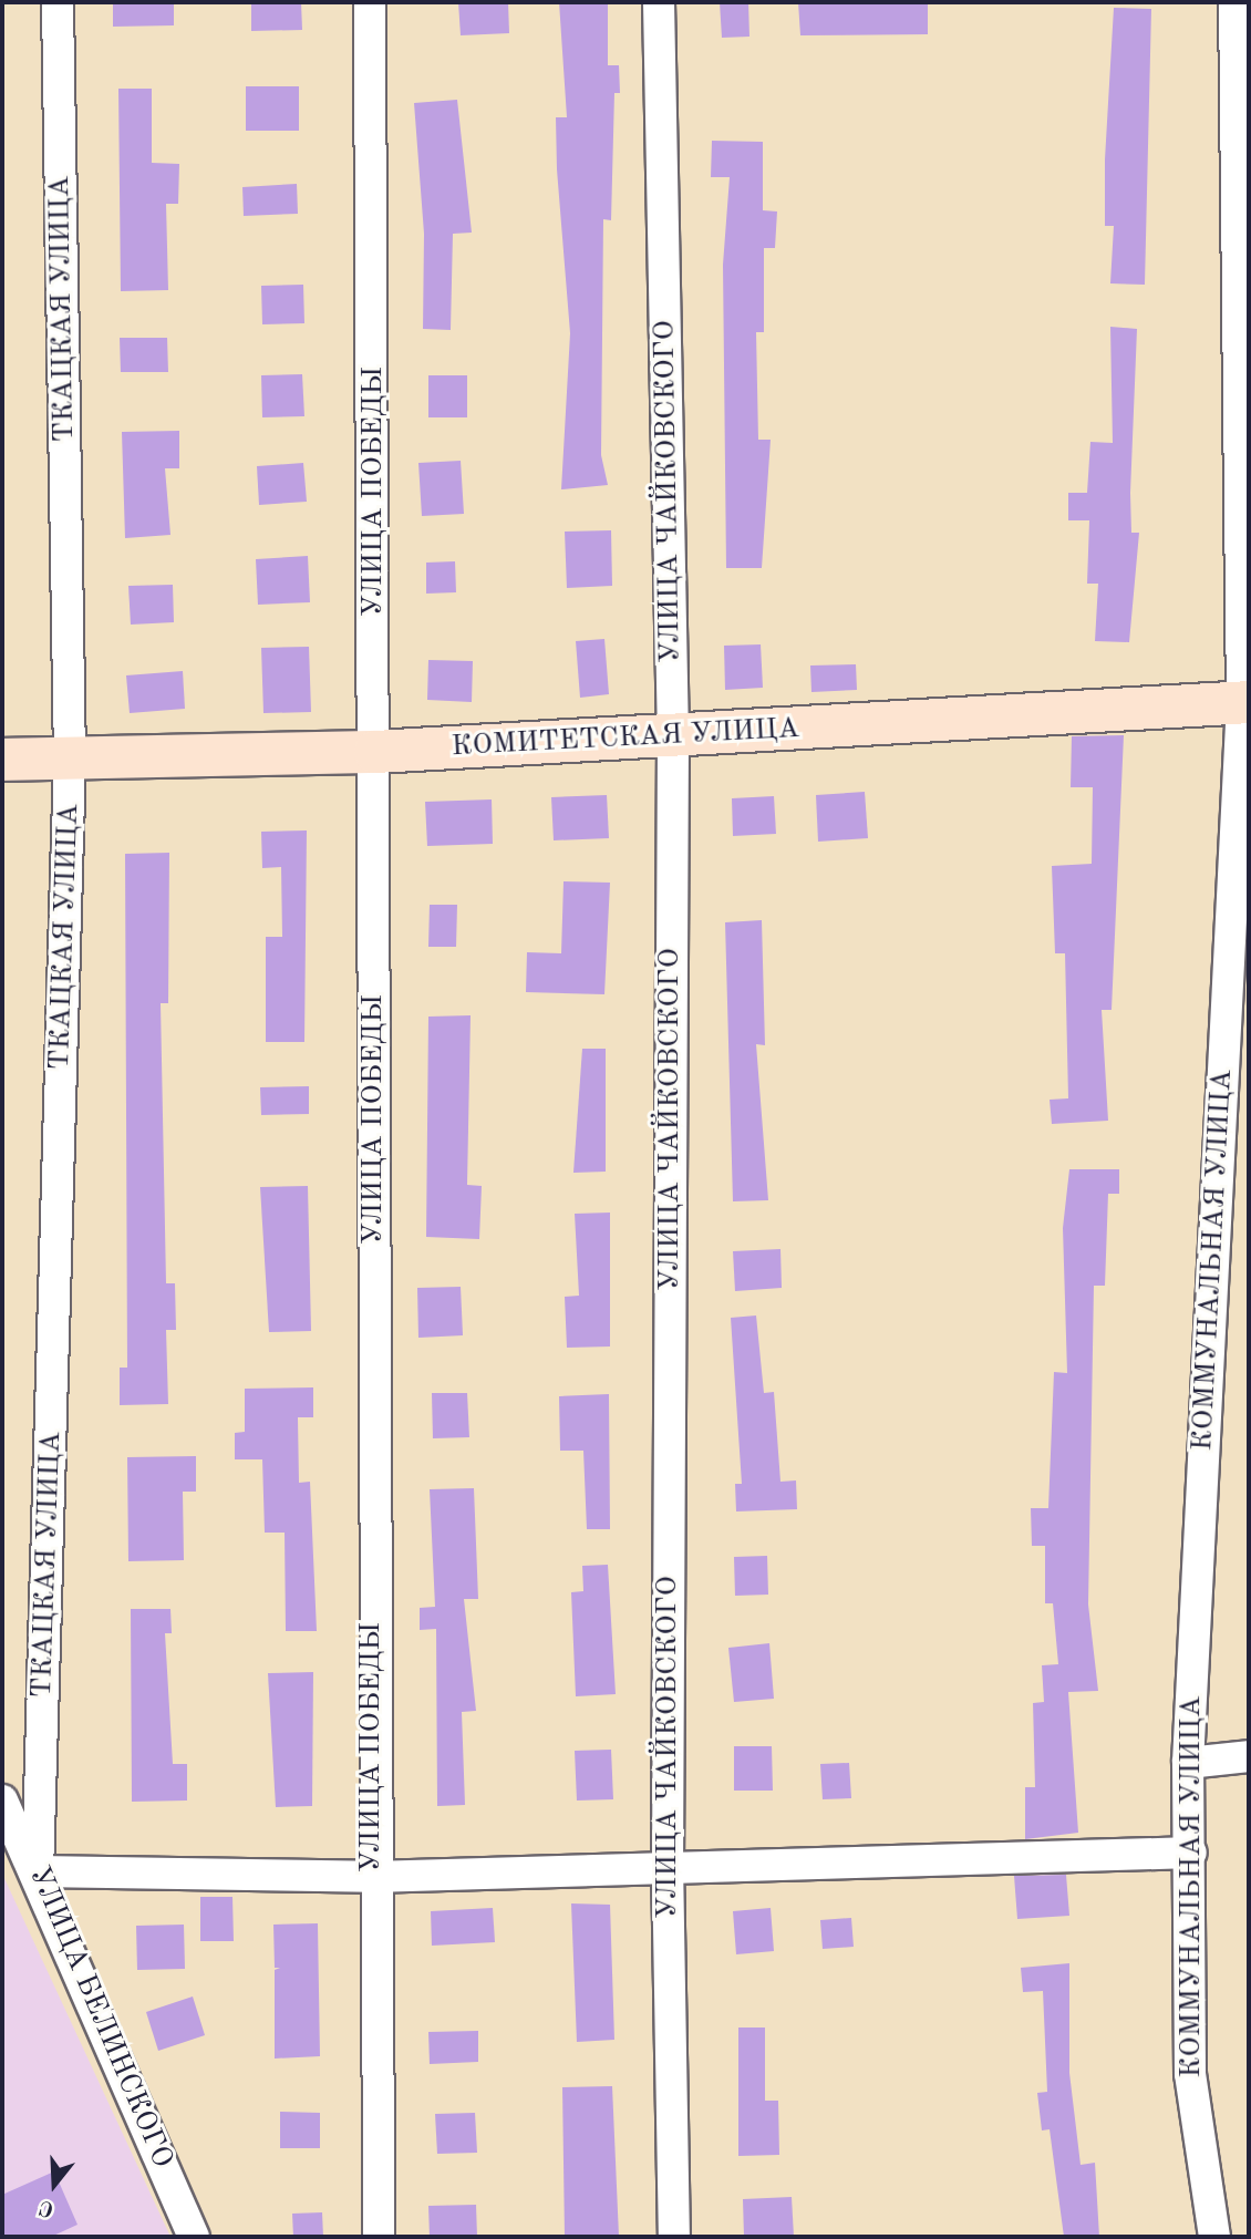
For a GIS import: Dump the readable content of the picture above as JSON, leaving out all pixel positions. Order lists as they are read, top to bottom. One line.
{"streets":{"street":["ТКАЦКАЯ УЛИЦА","УЛИЦА ПОБЕДЫ","УЛИЦА ЧАЙКОВСКОГО","КОМИТЕТСКАЯ УЛИЦА","КОММУНАЛЬНАЯ УЛИЦА","УЛИЦА БЕЛИНСКОГО"]},"crossings":[["ТКАЦКАЯ УЛИЦА","КОМИТЕТСКАЯ УЛИЦА"],["ТКАЦКАЯ УЛИЦА","УЛИЦА БЕЛИНСКОГО"],["УЛИЦА ПОБЕДЫ","КОМИТЕТСКАЯ УЛИЦА"],["УЛИЦА ЧАЙКОВСКОГО","КОМИТЕТСКАЯ УЛИЦА"],["КОМИТЕТСКАЯ УЛИЦА","КОММУНАЛЬНАЯ УЛИЦА"]],"north":"bottom"}
